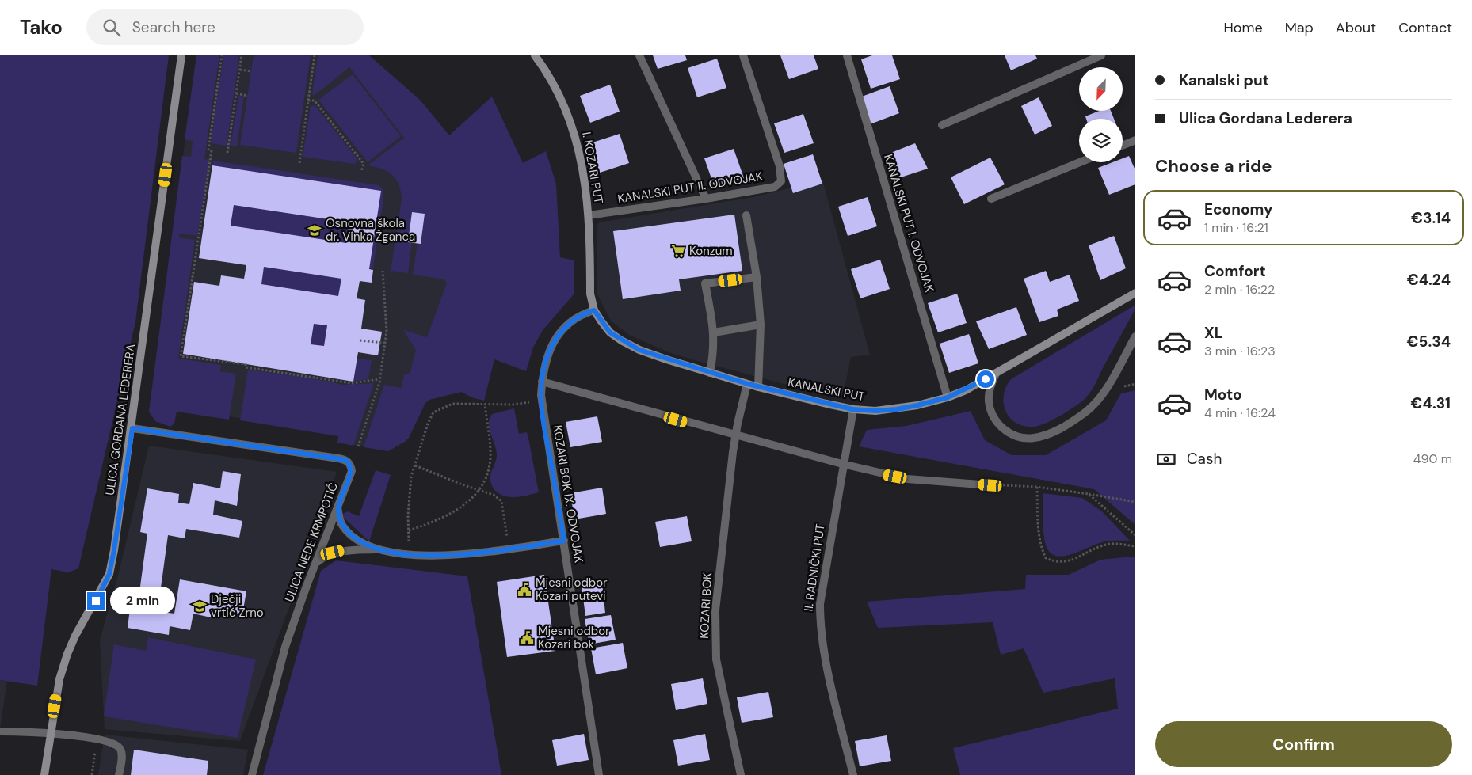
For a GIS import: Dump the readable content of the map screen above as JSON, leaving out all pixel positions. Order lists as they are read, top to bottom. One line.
{"streets":{"street":["I. KOZARI PUT","KANALSKI PUT II. ODVOJAK","KANALSKI PUT I. ODVOJAK","KANALSKI PUT","ULICA GORDANA LEDERERA","KOZARI BOK IX. ODVOJAK","ULICA NEDE KRMPOTIĆ","II. RADNIČKI PUT","KOZARI BOK"]},"crossings":[["I. KOZARI PUT","KANALSKI PUT II. ODVOJAK"],["I. KOZARI PUT","KANALSKI PUT"],["KANALSKI PUT I. ODVOJAK","KANALSKI PUT"],["KANALSKI PUT","KOZARI BOK IX. ODVOJAK"],["KANALSKI PUT","II. RADNIČKI PUT"],["KANALSKI PUT","KOZARI BOK"],["ULICA GORDANA LEDERERA","ULICA NEDE KRMPOTIĆ"]],"places":{"school or university":["Osnovna škola dr. Vinka Žganca","Dječji vrtić Zrno"],"supermarket":["Konzum"],"public building":["Mjesni odbor Kozari putevi","Mjesni odbor Kozari bok"]},"north":"bottom left","page":{"header":"Tako","search":"Search here","nav":["Home","Map","About","Contact"],"banner":["Kanalski put","Ulica Gordana Lederera"],"heading":"Choose a ride","list":[{"name":"Economy","note":"1 min · 16:21","value":"€3.14"},{"name":"Comfort","note":"2 min · 16:22","value":"€4.24"},{"name":"XL","note":"3 min · 16:23","value":"€5.34"},{"name":"Moto","note":"4 min · 16:24","value":"€4.31"}],"pay":["Cash","490 m"],"bubble":"2 min","buttons":"Confirm"}}
